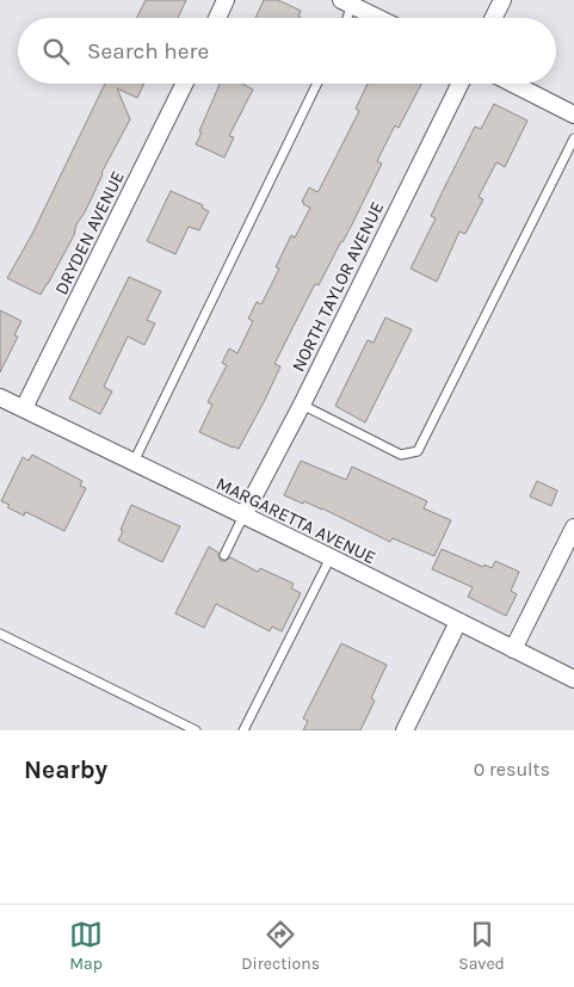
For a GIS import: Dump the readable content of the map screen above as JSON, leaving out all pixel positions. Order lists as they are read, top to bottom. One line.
{"streets":{"street":["DRYDEN AVENUE","NORTH TAYLOR AVENUE","MARGARETTA AVENUE"]},"crossings":[["DRYDEN AVENUE","MARGARETTA AVENUE"],["NORTH TAYLOR AVENUE","MARGARETTA AVENUE"]],"page":{"search":"Search here","heading":["Nearby","0 results"],"nav":["Map","Directions","Saved"]}}
